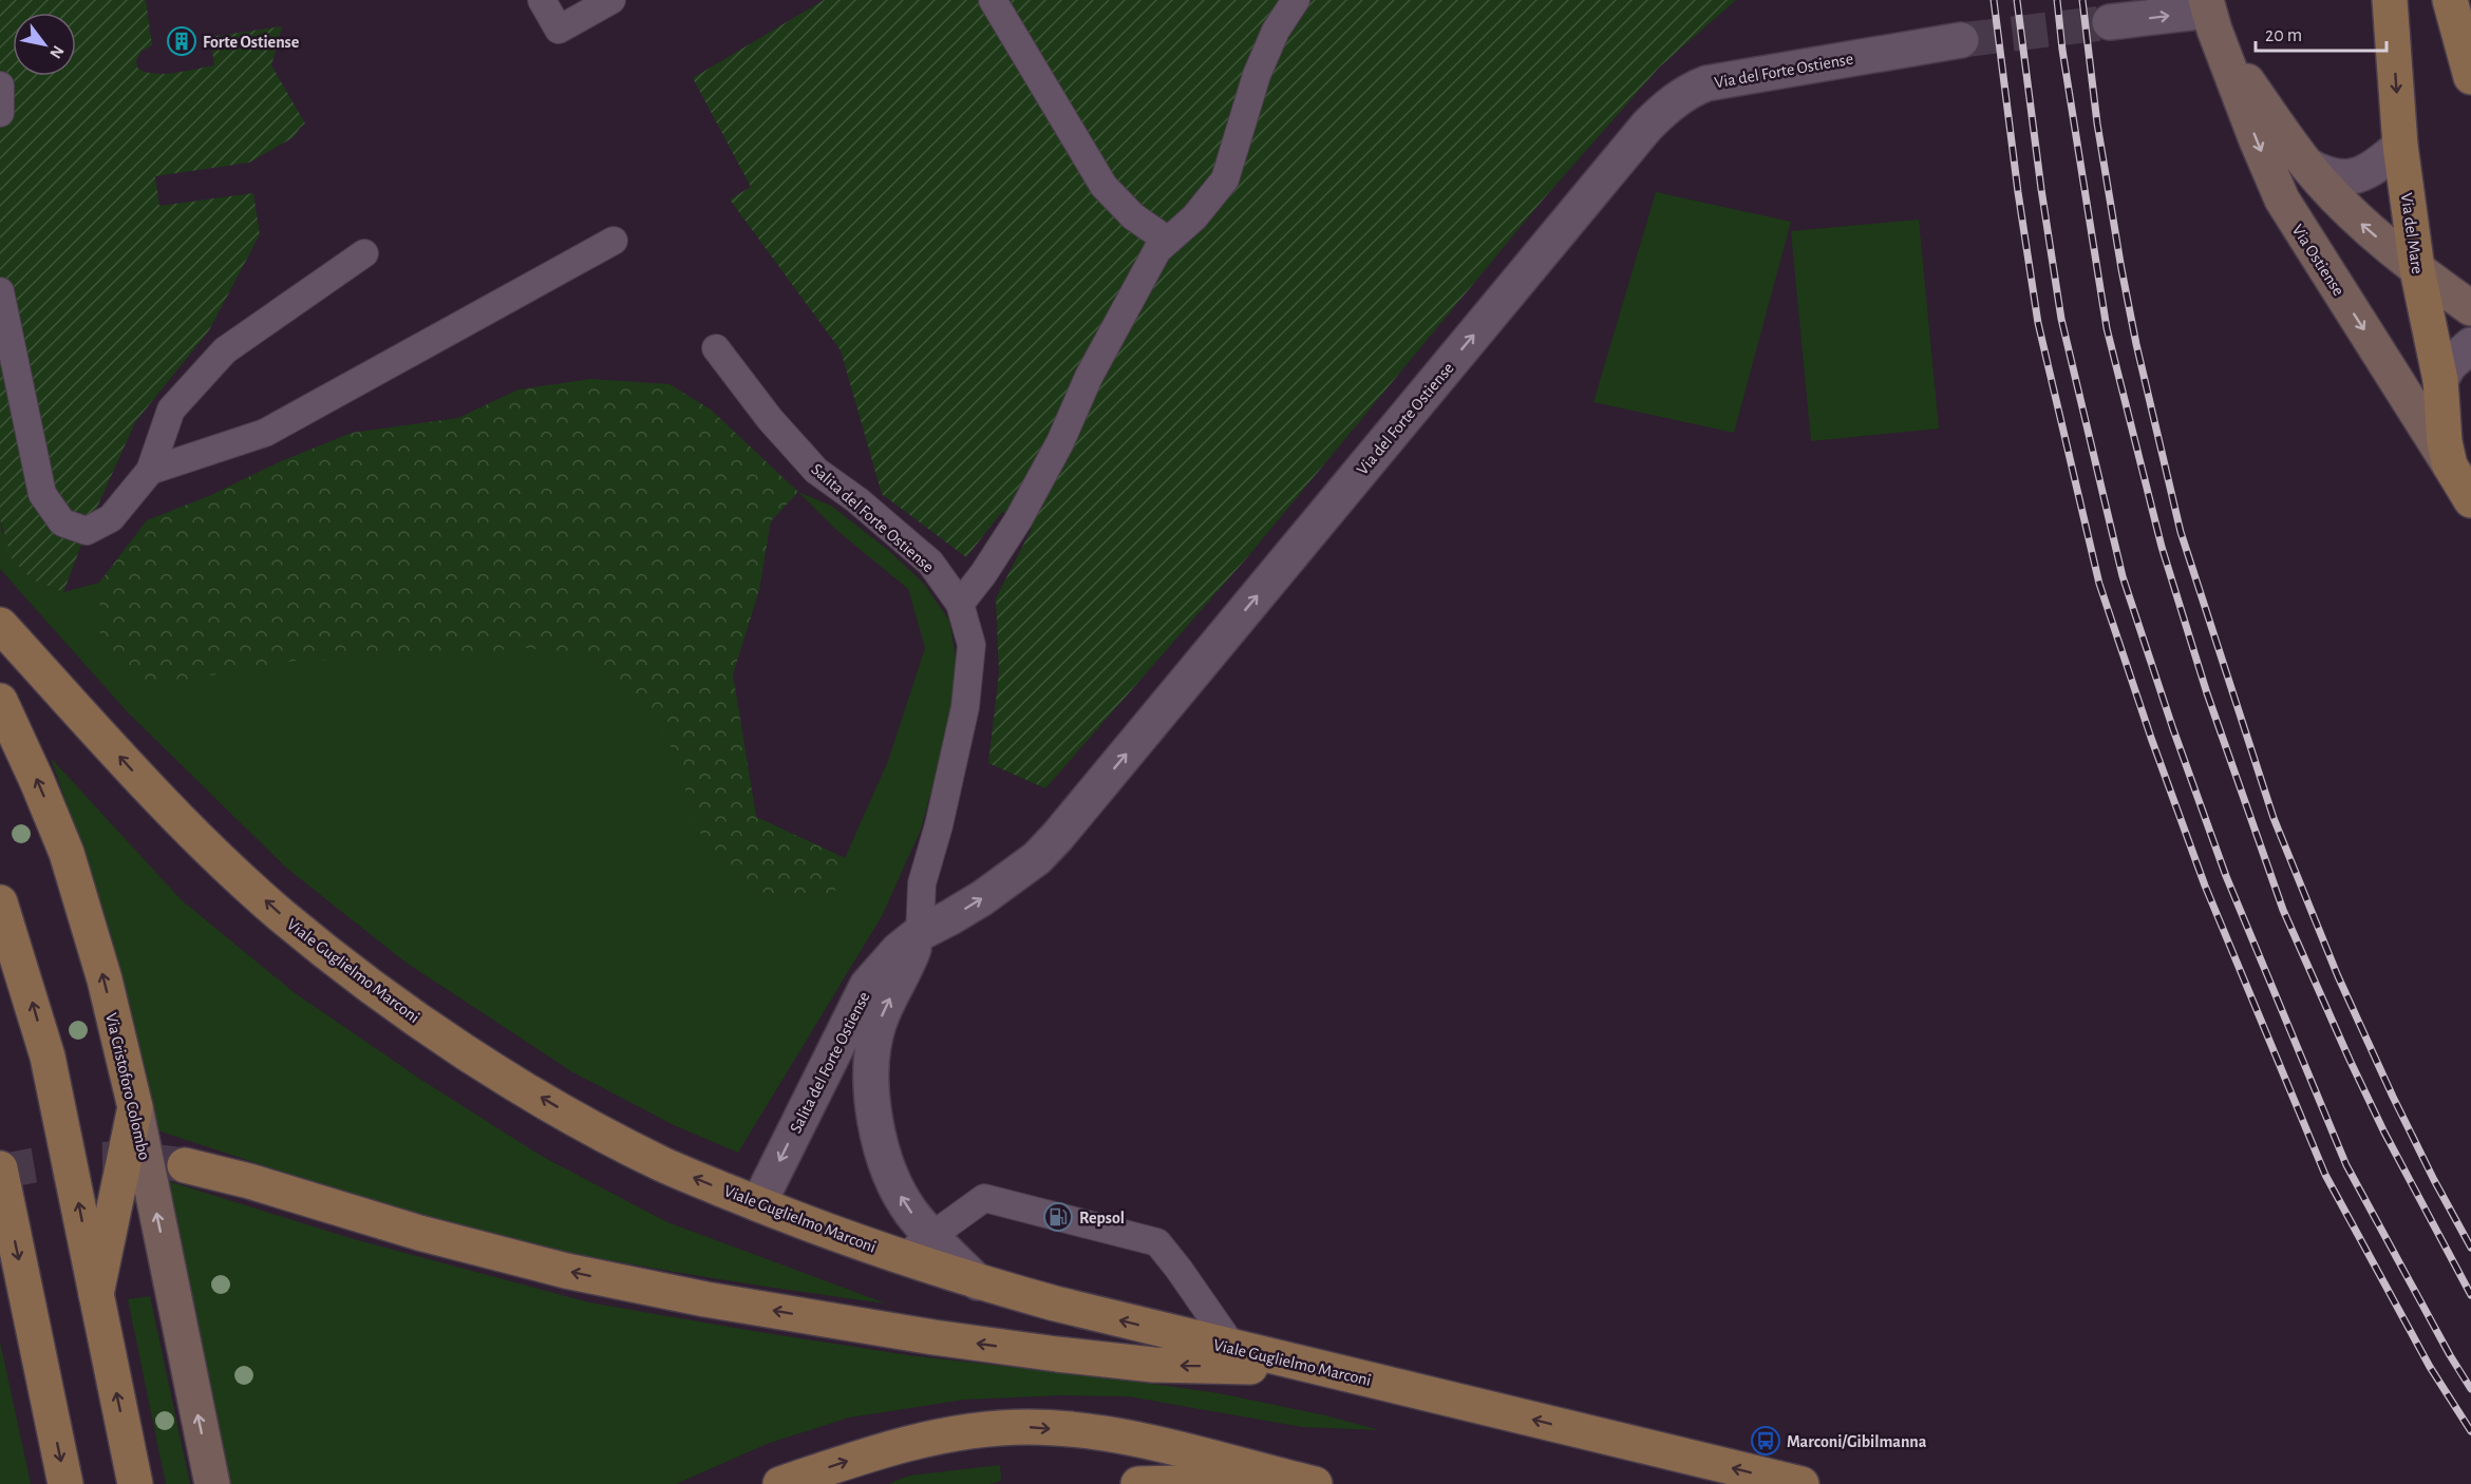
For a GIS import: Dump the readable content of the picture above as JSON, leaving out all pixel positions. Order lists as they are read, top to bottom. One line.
{"streets":{"main road":["Via del Mare","Via Ostiense","Viale Guglielmo Marconi","Via Cristoforo Colombo"],"street":["Via del Forte Ostiense","Salita del Forte Ostiense"]},"crossings":[["Via del Forte Ostiense","Salita del Forte Ostiense"],["Via del Mare","Via Ostiense"],["Salita del Forte Ostiense","Viale Guglielmo Marconi"]],"one_way":["Via del Forte Ostiense"],"places":{"building":["Forte Ostiense"],"fuel station":["Repsol"],"bus stop":["Marconi/Gibilmanna"]},"scale_bar":"20 m","north":"bottom right"}
